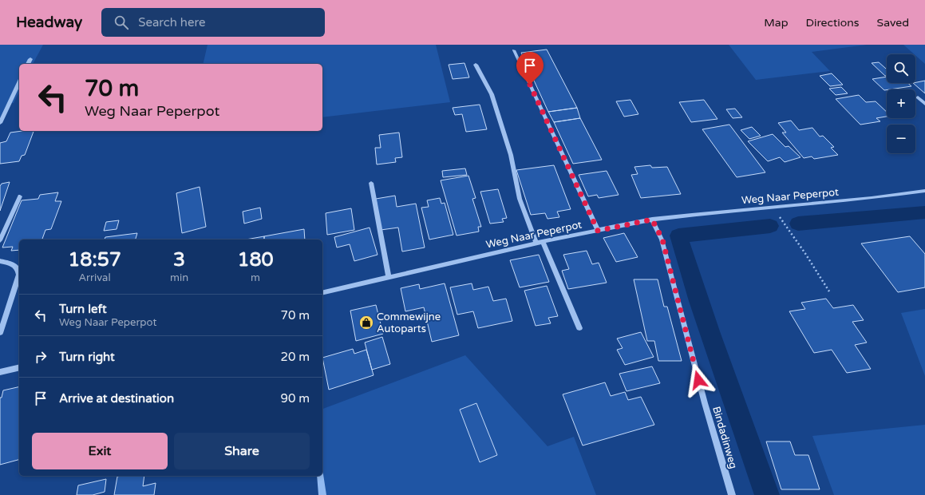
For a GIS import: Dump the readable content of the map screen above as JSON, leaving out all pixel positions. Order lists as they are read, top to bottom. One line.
{"streets":{"street":["Weg Naar Peperpot","Bindadinweg"]},"crossings":[["Weg Naar Peperpot","Bindadinweg"]],"places":{"shop":["Commewijne Autoparts"]},"page":{"header":"Headway","search":"Search here","nav":["Map","Directions","Saved"],"map_buttons":["+","−"],"turn":["70 m","Weg Naar Peperpot"],"eta":["18:57","Arrival","3","min","180","m"],"list":[{"name":"Turn left","note":"Weg Naar Peperpot","value":"70 m"},{"name":"Turn right","value":"20 m"},{"name":"Arrive at destination","value":"90 m"}],"buttons":["Exit","Share"]}}
